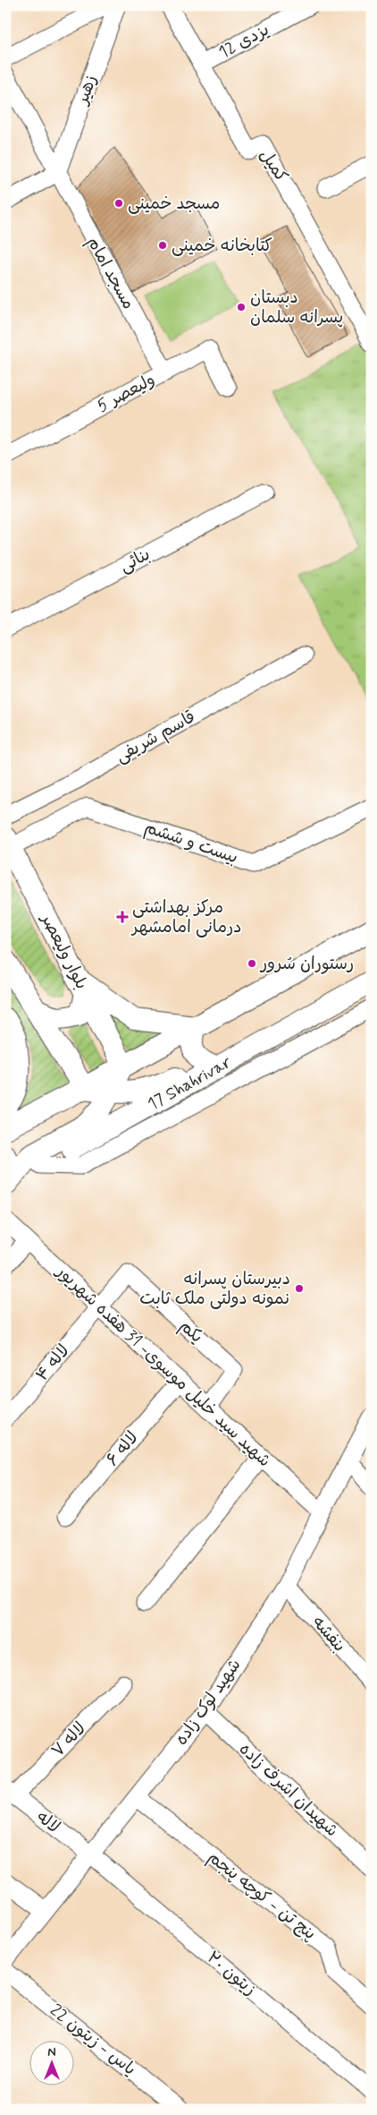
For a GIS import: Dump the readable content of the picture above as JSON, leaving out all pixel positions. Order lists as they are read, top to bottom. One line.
{"streets":{"main road":["بلوار ولیعصر","17 Shahrivar"],"street":["یزدی 12","زهیر","کمیل","مسجد امام","ولیعصر 5","بنائی","قاسم شریفی","بیست و ششم","یکم","لاله ۴","شهید سید خلیل موسوی- 31 هفده شهریور","لاله ۶","بنفشه","شهید لوک زاده","لاله ۷","شهیدان اشرف زاده","لاله","پنج تن - کوچه پنجم","زیتون ۲۰","یاس - زیتون 22"]},"crossings":[["یزدی 12","کمیل"],["زهیر","مسجد امام"],["مسجد امام","ولیعصر 5"],["یکم","لاله ۴"],["یکم","شهید سید خلیل موسوی- 31 هفده شهریور"],["لاله ۴","شهید سید خلیل موسوی- 31 هفده شهریور"],["شهید سید خلیل موسوی- 31 هفده شهریور","لاله ۶"],["شهید سید خلیل موسوی- 31 هفده شهریور","شهید لوک زاده"],["بنفشه","شهید لوک زاده"],["شهید لوک زاده","شهیدان اشرف زاده"],["شهید لوک زاده","لاله"],["شهید لوک زاده","پنج تن - کوچه پنجم"],["شهید لوک زاده","زیتون ۲۰"],["لاله ۷","لاله"],["لاله","زیتون ۲۰"]],"places":{"other":["مسجد خمینی","کتابخانه خمینی","دبستان پسرانه سلمان","رستوران سُرور","دبیرستان پسرانه نمونه دولتی ملک ثابت"],"health":["مرکز بهداشتی درمانی امامشهر"]},"north":"top"}
